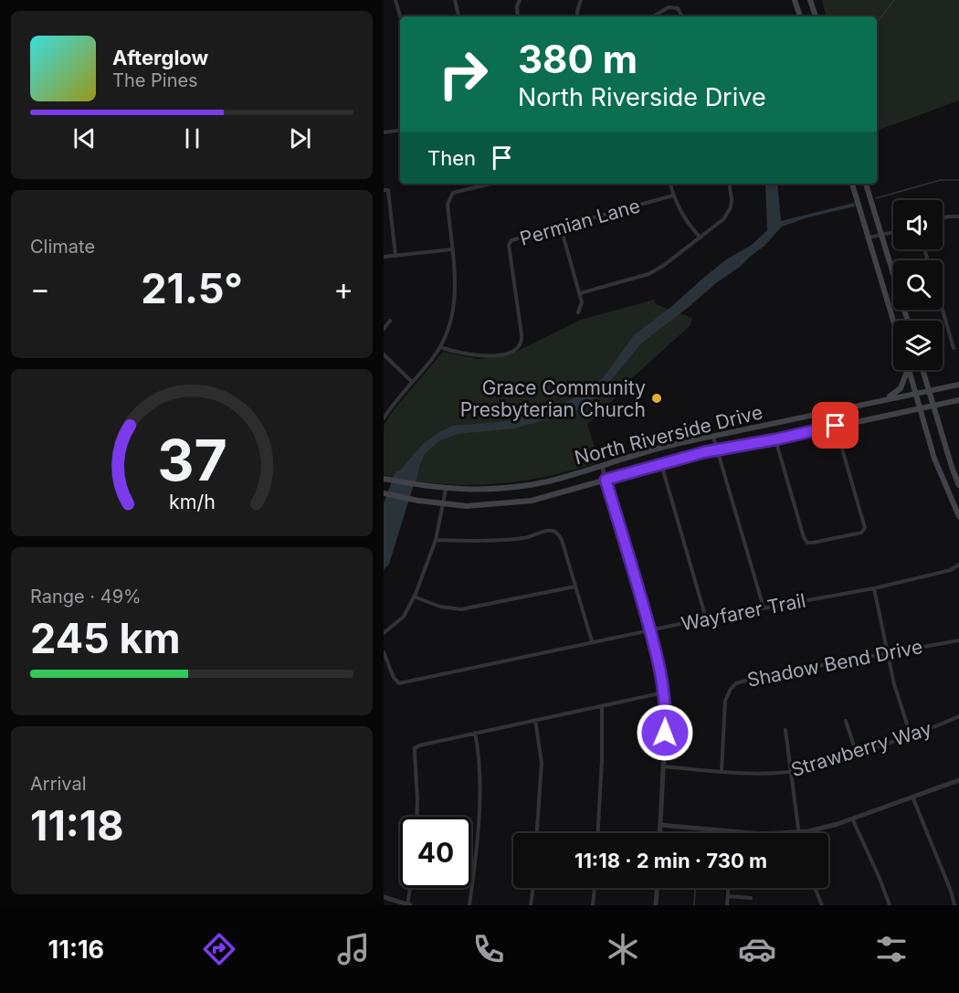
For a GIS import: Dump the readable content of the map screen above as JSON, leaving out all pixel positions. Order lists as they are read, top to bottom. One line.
{"streets":{"main road":["North Riverside Drive"],"street":["Permian Lane","Wayfarer Trail","Shadow Bend Drive","Strawberry Way"]},"crossings":[["Shadow Bend Drive","Strawberry Way"]],"places":["Grace Community Presbyterian Church"],"page":{"turn":["380 m","North Riverside Drive"],"song":["Afterglow","The Pines"],"then":"Then","tile":["Climate",["Range · 49%","245 km"],["Arrival","11:18"]],"heat":["−","21.5°","+"],"limit":"40","trip":"11:18 · 2 min · 730 m","tabs":"11:16","gauge":["37","km/h"]}}
